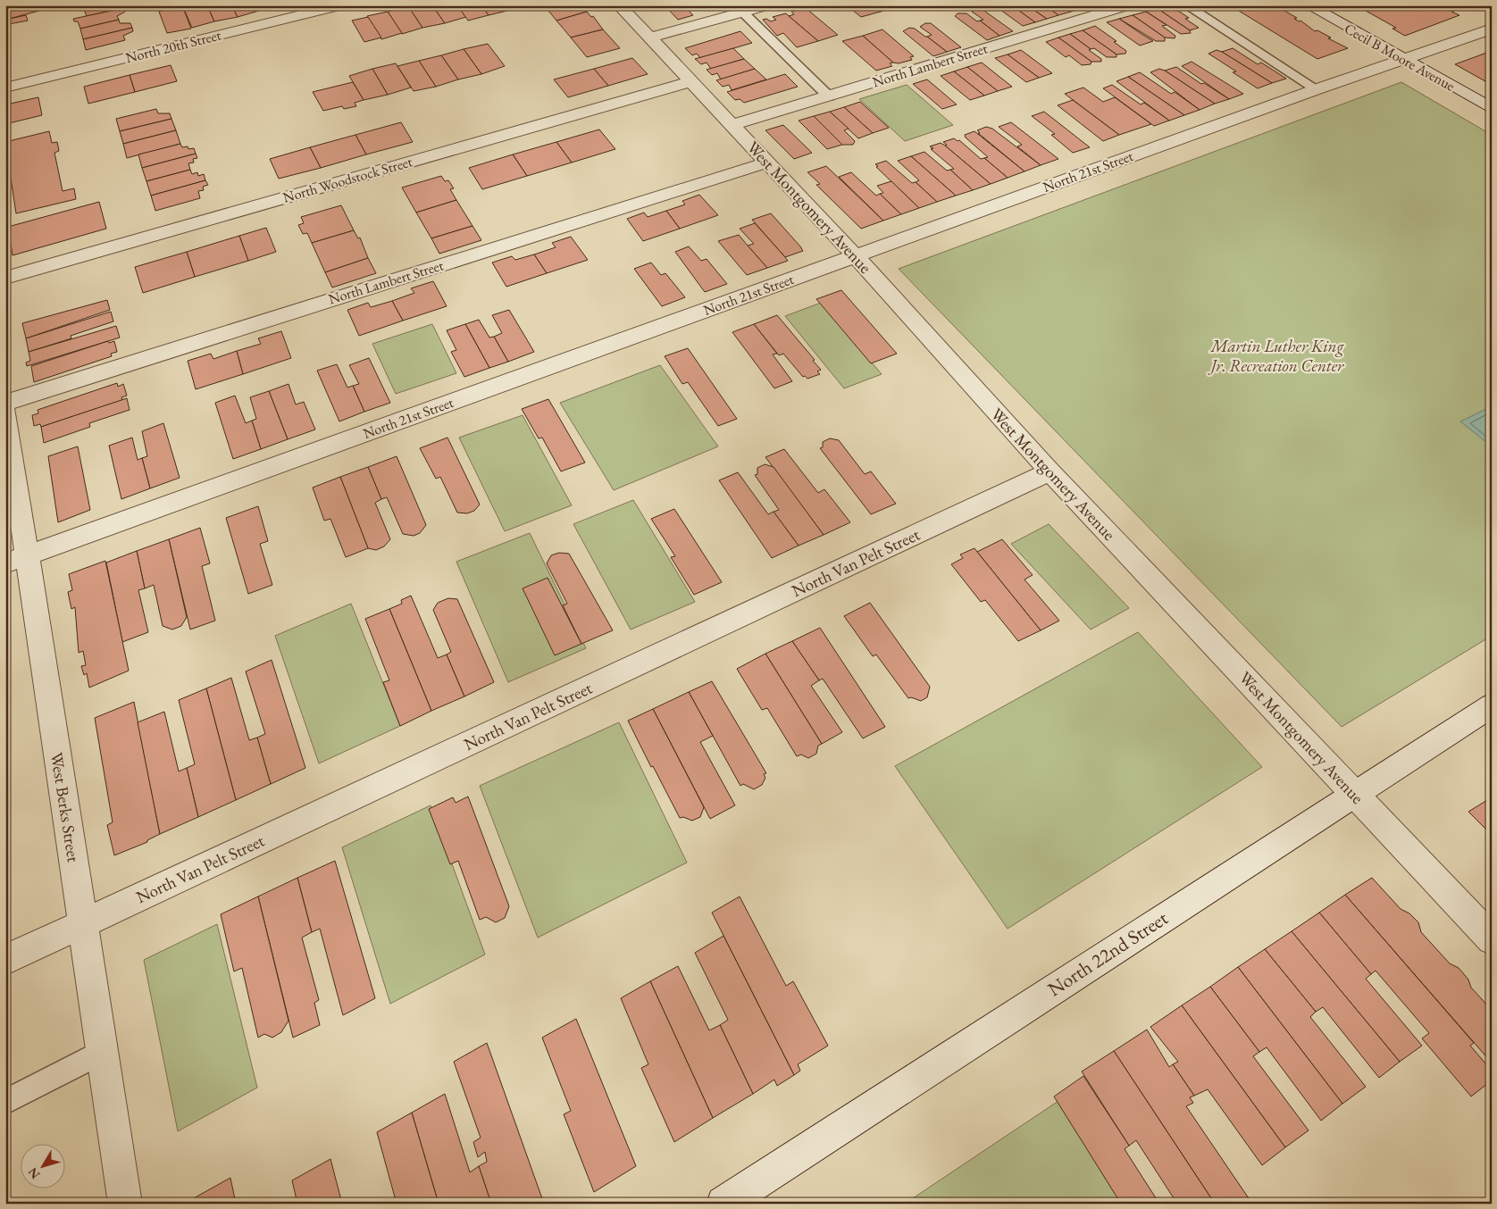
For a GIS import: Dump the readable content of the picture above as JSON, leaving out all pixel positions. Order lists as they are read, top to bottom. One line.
{"streets":{"street":["North 20th Street","Cecil B Moore Avenue","North Lambert Street","North 21st Street","North Woodstock Street","West Montgomery Avenue","North Van Pelt Street","West Berks Street","North 22nd Street"]},"crossings":[["Cecil B Moore Avenue","North 21st Street"],["North Lambert Street","West Montgomery Avenue"],["North 21st Street","West Montgomery Avenue"],["North 21st Street","West Berks Street"],["North Woodstock Street","West Montgomery Avenue"],["West Montgomery Avenue","North Van Pelt Street"],["West Montgomery Avenue","North 22nd Street"],["North Van Pelt Street","West Berks Street"]],"parks":["Martin Luther King Jr. Recreation Center"],"north":"bottom left"}
